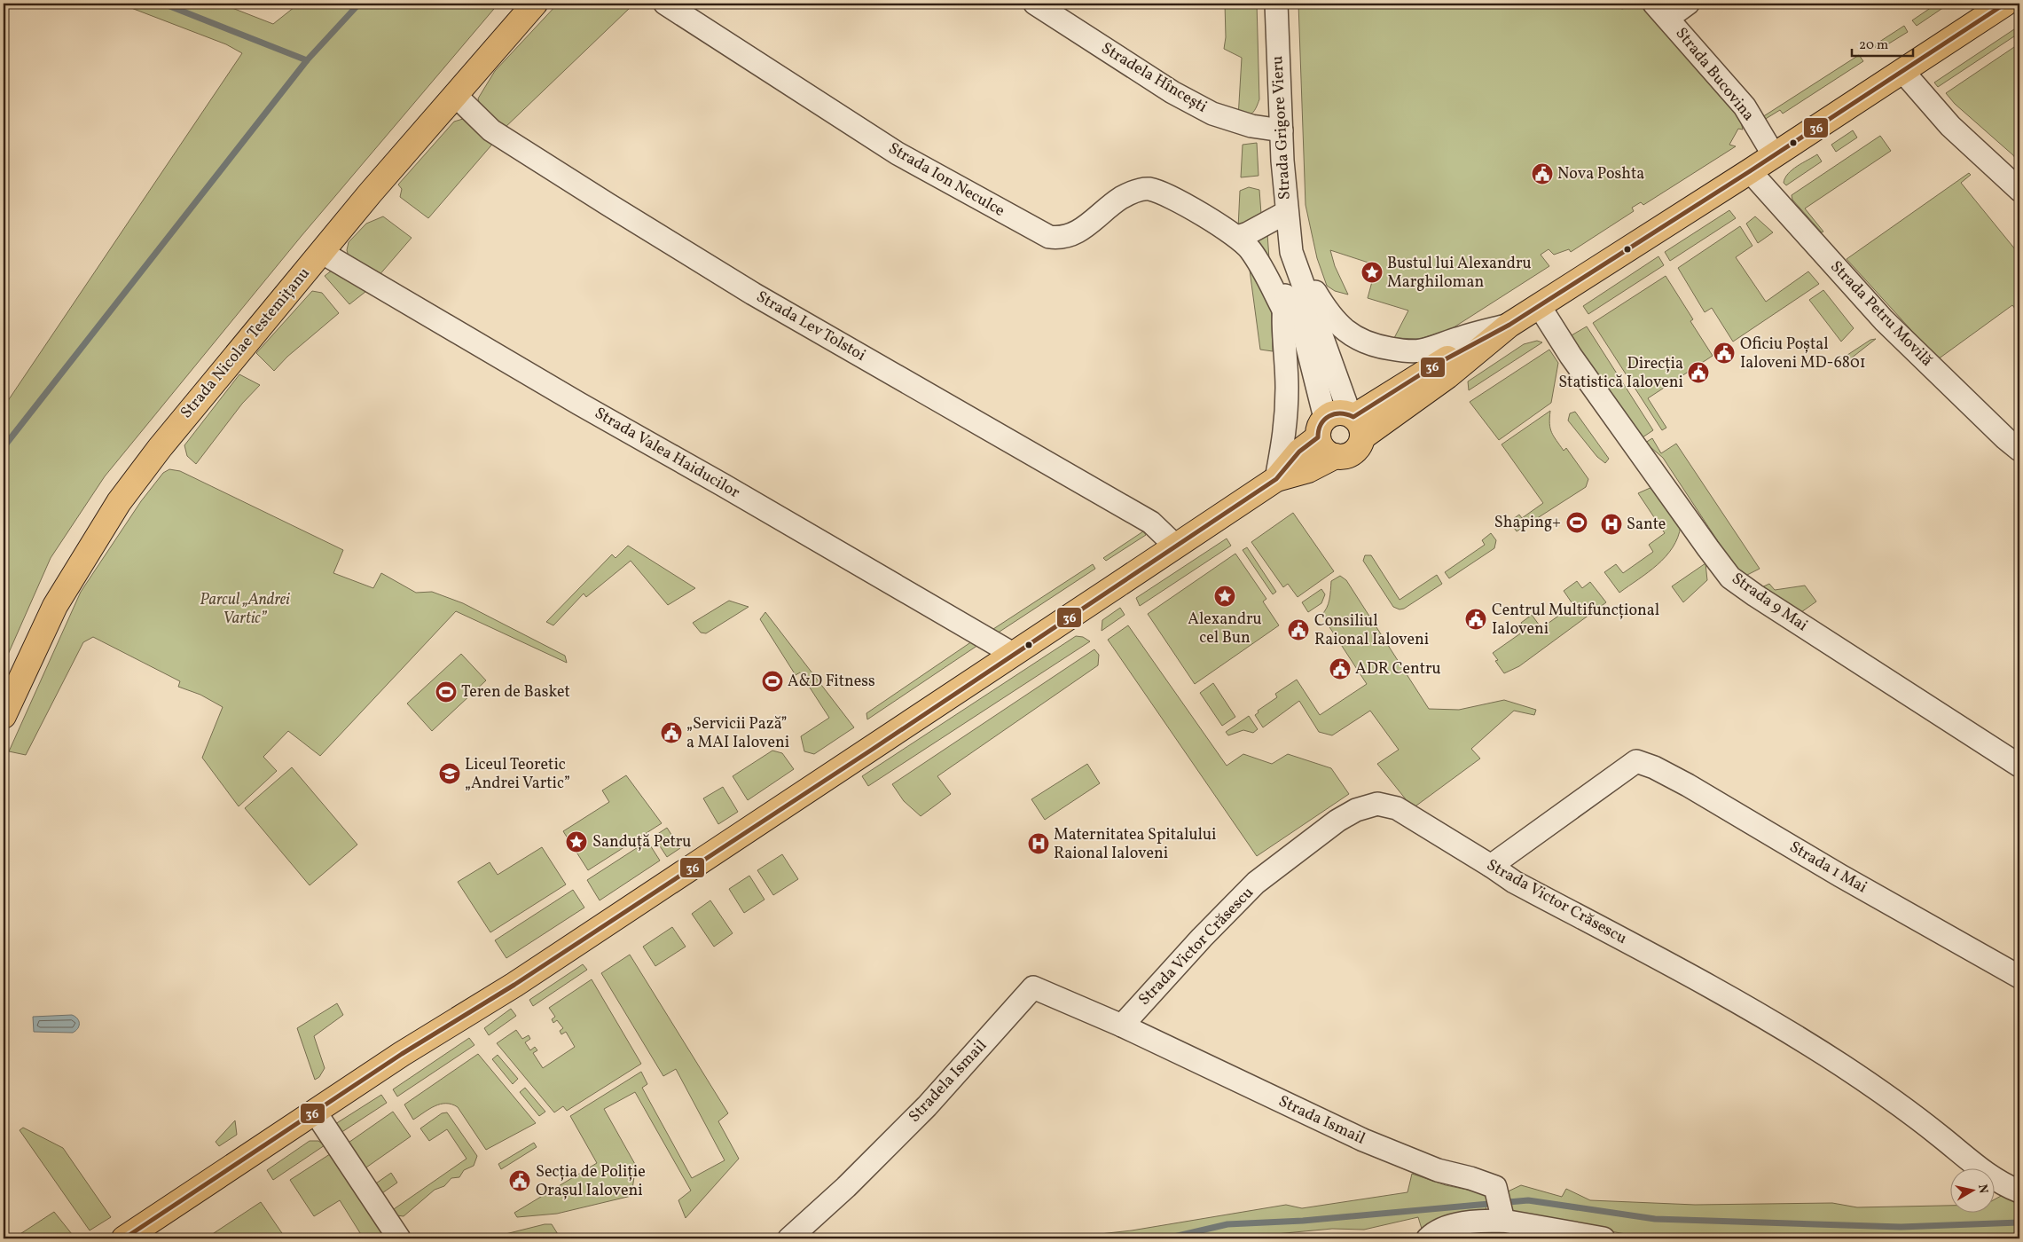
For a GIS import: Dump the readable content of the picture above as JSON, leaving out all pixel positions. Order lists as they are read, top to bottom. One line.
{"streets":{"main road":["Strada Nicolae Testemițanu"],"street":["Strada Bucovina","Stradela Hîncești","Strada Grigore Vieru","Strada Ion Neculce","Strada Petru Movilă","Strada Lev Tolstoi","Strada Valea Haiducilor","Strada 9 Mai","Strada 1 Mai","Strada Victor Crăsescu","Stradela Ismail","Strada Ismail"]},"crossings":[["Stradela Hîncești","Strada Grigore Vieru"],["Strada Lev Tolstoi","Strada Nicolae Testemițanu"],["Strada Nicolae Testemițanu","Strada Valea Haiducilor"],["Strada 1 Mai","Strada Victor Crăsescu"],["Strada Victor Crăsescu","Stradela Ismail"],["Strada Victor Crăsescu","Strada Ismail"],["Stradela Ismail","Strada Ismail"]],"parks":["Parcul „Andrei Vartic”"],"places":{"public building":["Nova Poshta","Oficiu Poștal Ialoveni MD-6801","Direcția Statistică Ialoveni","Centrul Multifuncțional Ialoveni","Consiliul Raional Ialoveni","ADR Centru","„Servicii Pază” a MAI Ialoveni","Secția de Poliție Orașul Ialoveni"],"place":["Bustul lui Alexandru Marghiloman","Alexandru cel Bun","Sanduță Petru"],"sports":["Shaping+","A&D Fitness","Teren de Basket"],"hospital":["Sante","Maternitatea Spitalului Raional Ialoveni"],"school or university":["Liceul Teoretic „Andrei Vartic”"]},"lines":["transit line 36"],"scale_bar":"20 m","north":"right"}
